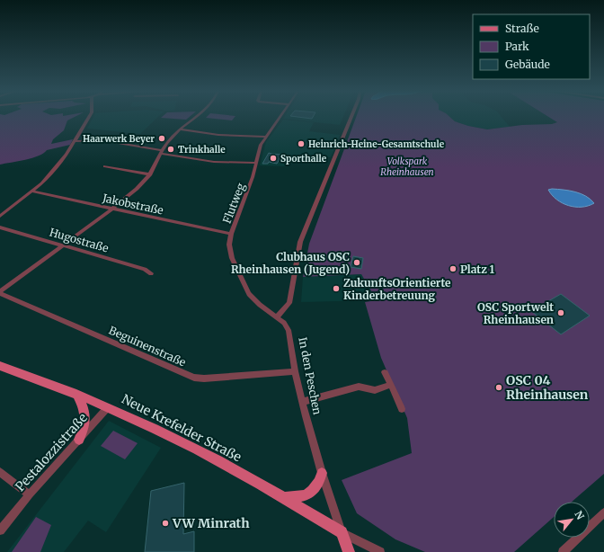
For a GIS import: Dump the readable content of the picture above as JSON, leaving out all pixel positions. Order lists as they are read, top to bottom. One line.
{"streets":{"main road":["Neue Krefelder Straße"],"street":["Flutweg","Jakobstraße","Hugostraße","Beguinenstraße","In den Peschen","Pestalozzistraße"]},"crossings":[["Flutweg","Jakobstraße"],["Flutweg","In den Peschen"],["Beguinenstraße","In den Peschen"],["In den Peschen","Neue Krefelder Straße"],["Neue Krefelder Straße","Pestalozzistraße"]],"parks":["Volkspark Rheinhausen"],"places":["Haarwerk Beyer","Heinrich-Heine-Gesamtschule","Trinkhalle","Sporthalle","Clubhaus OSC Rheinhausen (Jugend)","Platz 1","ZukunftsOrientierte Kinderbetreuung","OSC Sportwelt Rheinhausen","OSC 04 Rheinhausen","VW Minrath"],"legend":["Straße","Park","Gebäude"],"north":"top right"}
